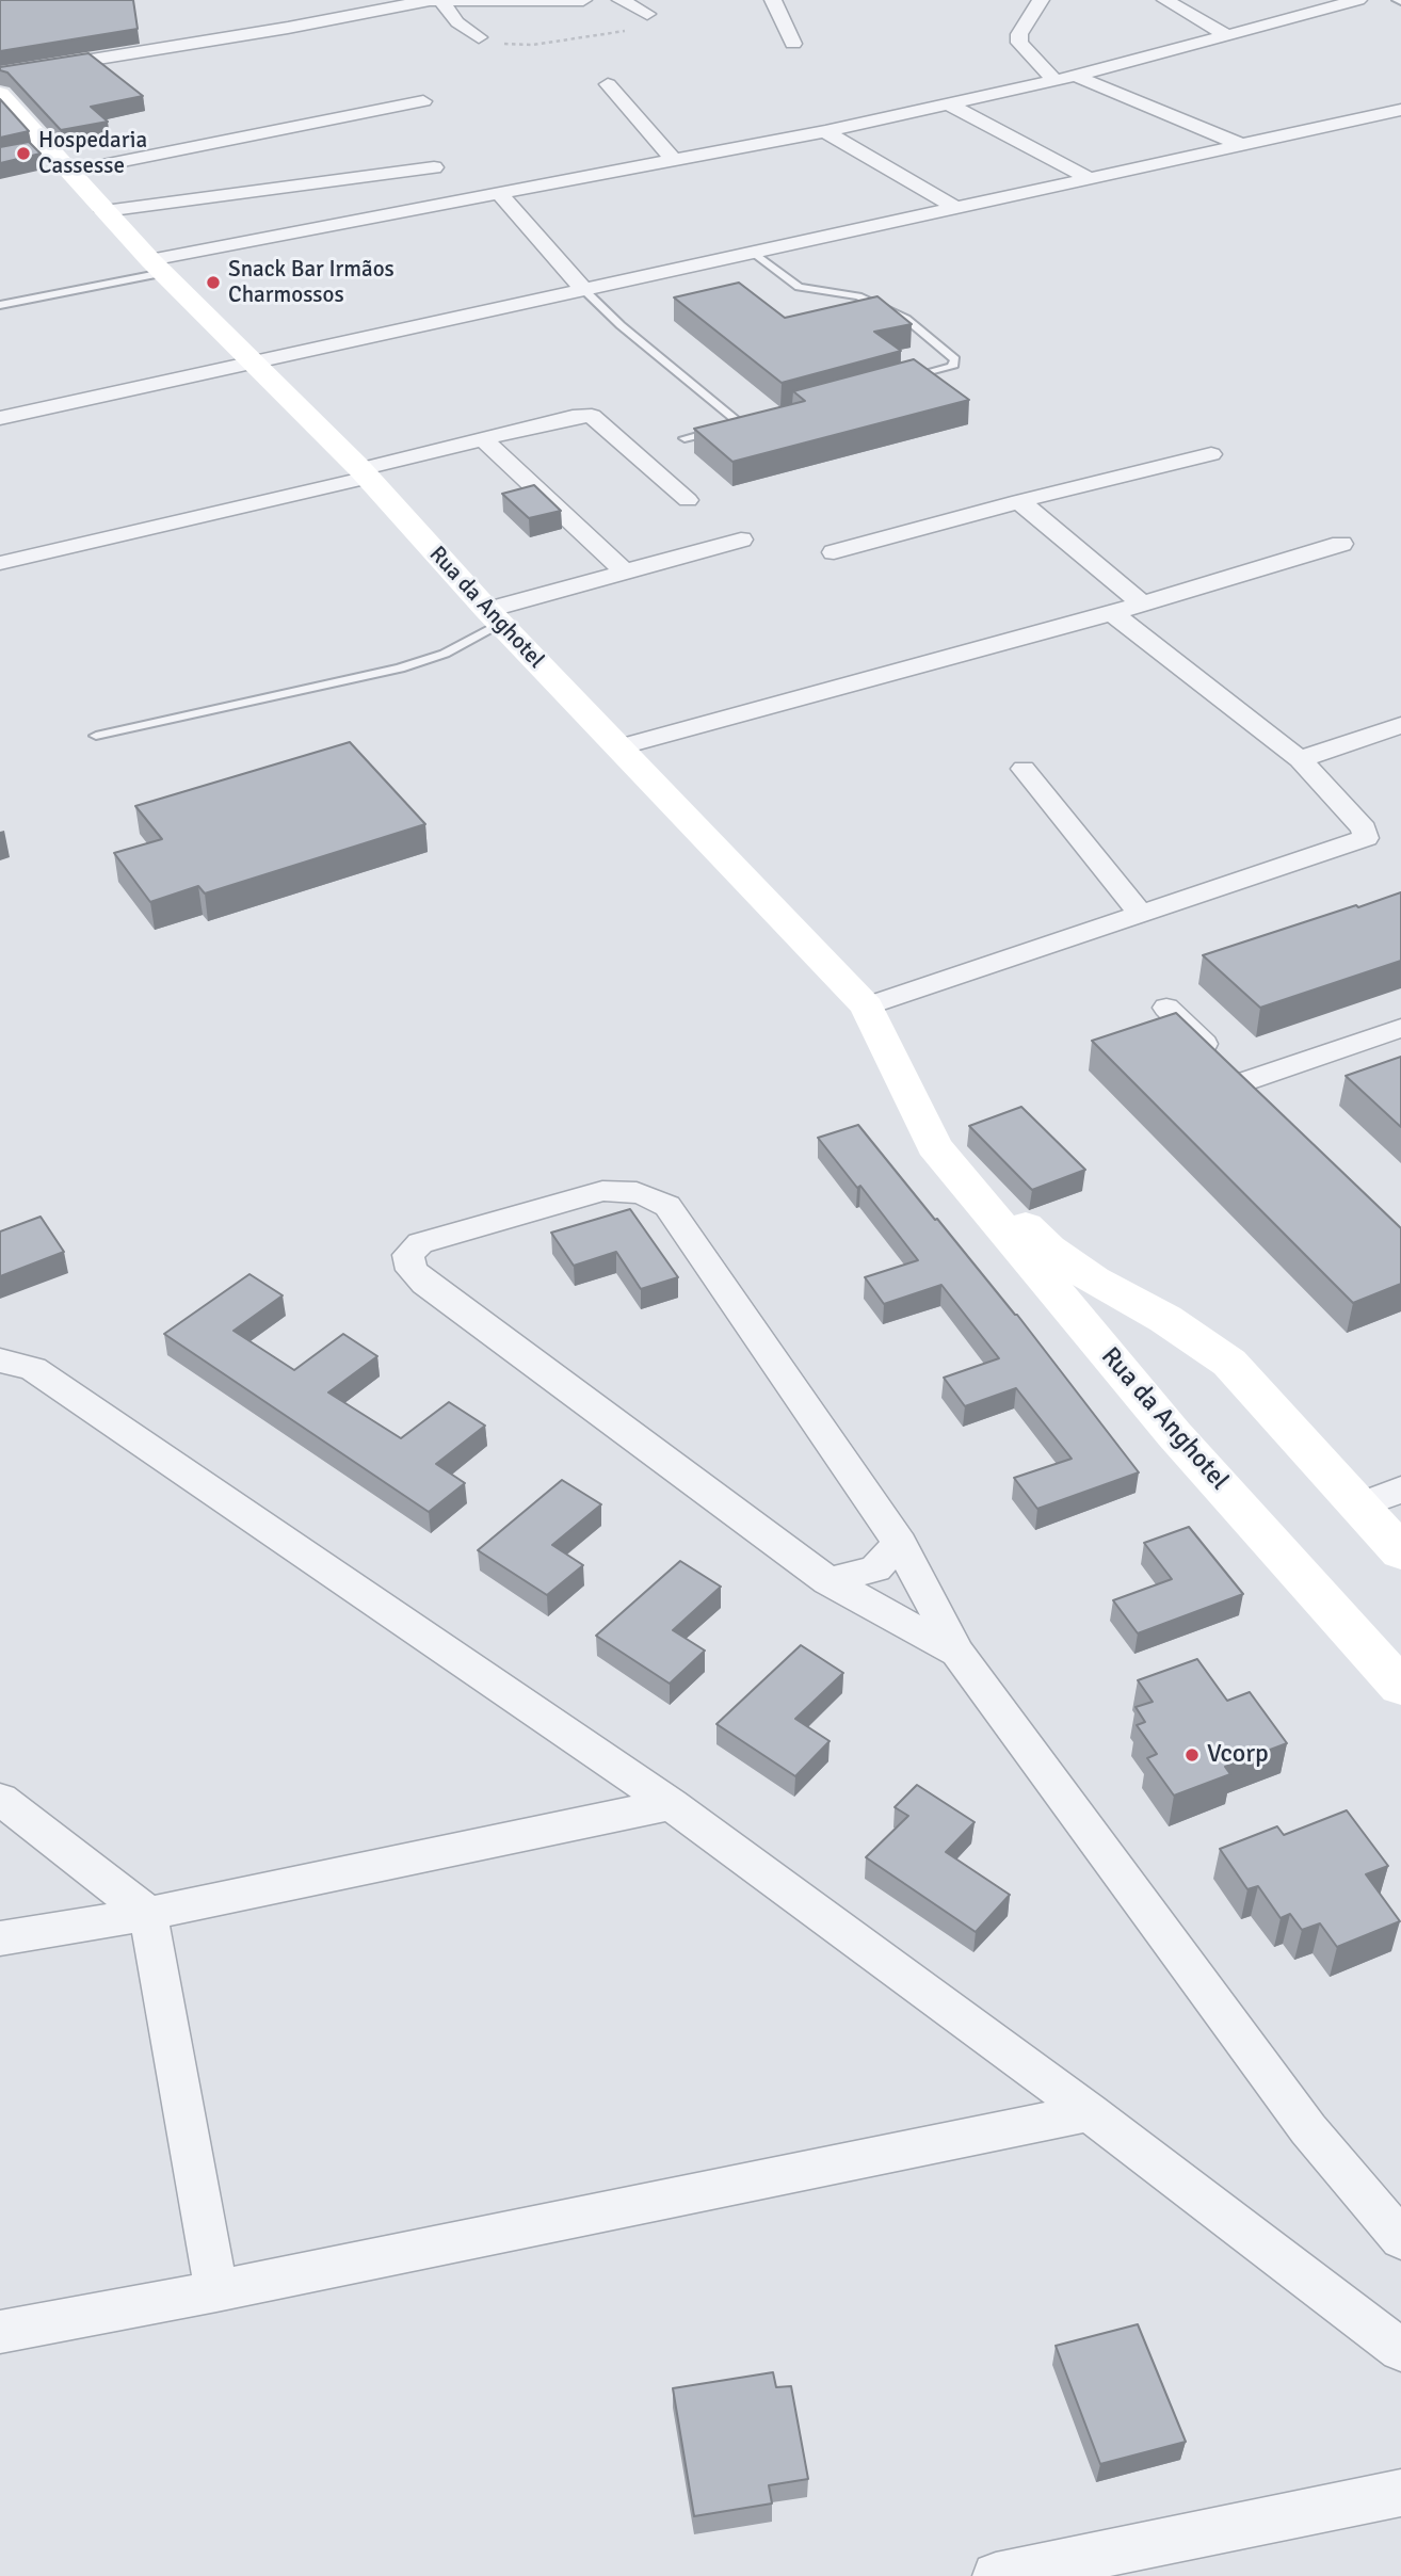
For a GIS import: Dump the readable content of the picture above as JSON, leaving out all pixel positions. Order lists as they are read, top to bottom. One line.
{"streets":{"main road":["Rua da Anghotel"]},"places":["Hospedaria Cassesse","Snack Bar Irmãos Charmossos","Vcorp"]}
